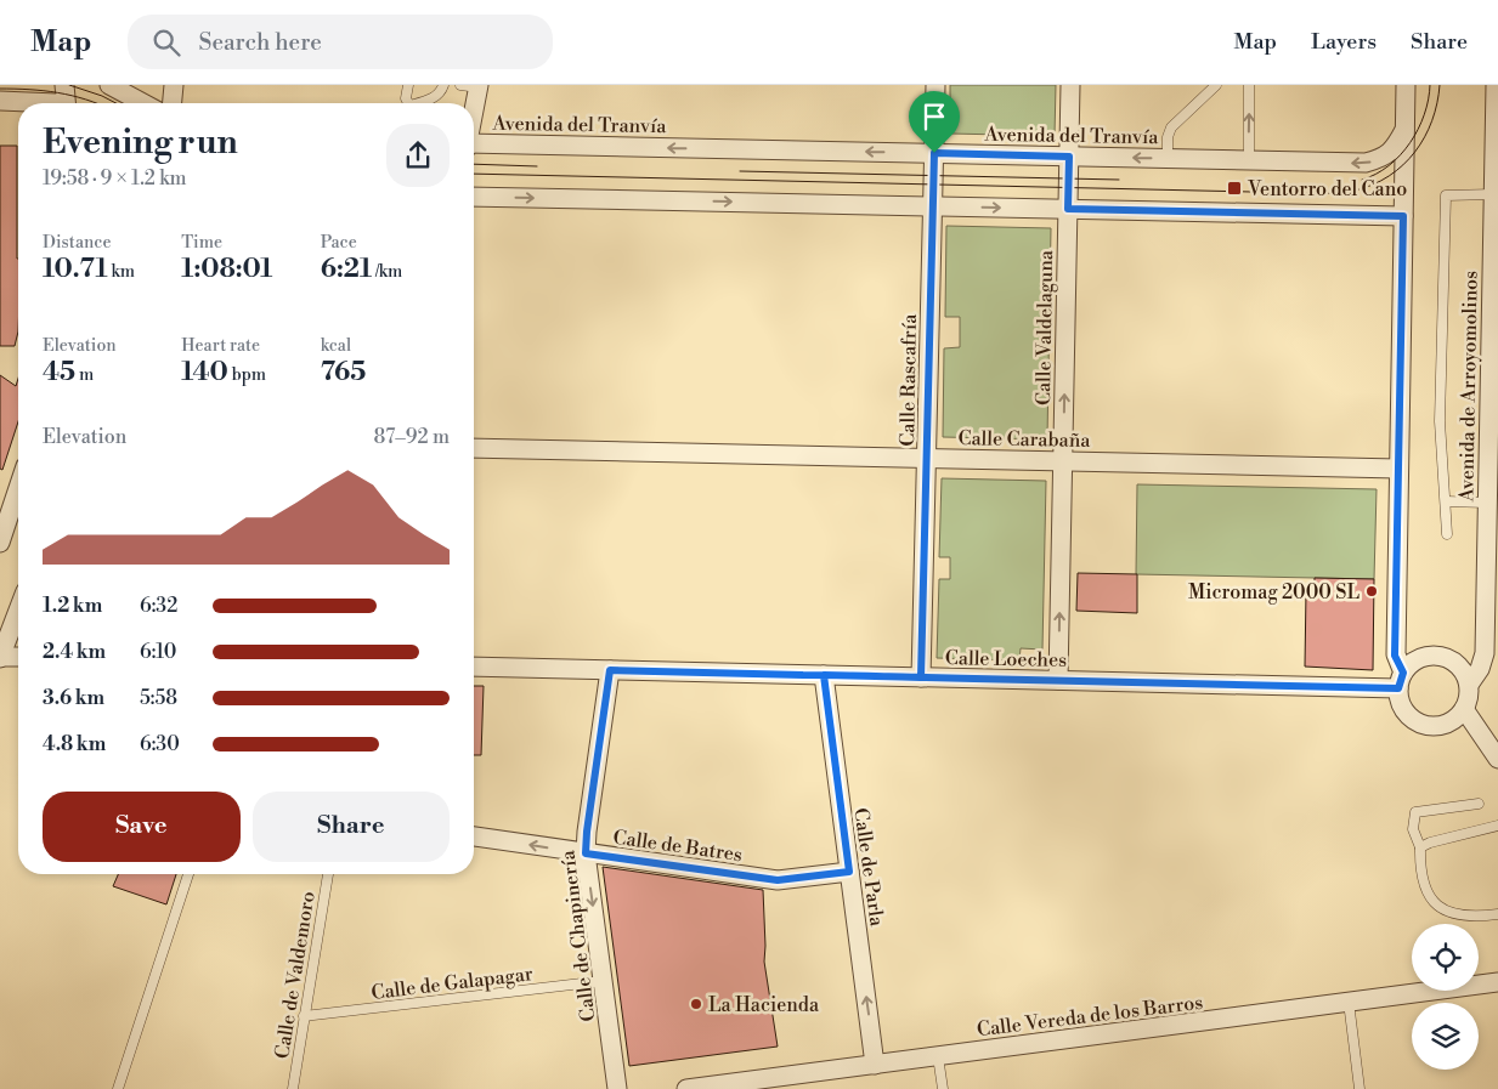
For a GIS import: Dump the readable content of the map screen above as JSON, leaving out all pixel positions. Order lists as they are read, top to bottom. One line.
{"streets":{"street":["Avenida del Tranvía","Calle Valdelaguna","Calle Rascafría","Avenida de Arroyomolinos","Calle Carabaña","Calle Loeches","Calle de Batres","Calle de Parla","Calle de Chapinería","Calle Vereda de los Barros"],"lane":["Calle de Valdemoro","Calle de Galapagar"]},"crossings":[["Avenida del Tranvía","Calle Valdelaguna"],["Avenida del Tranvía","Calle Rascafría"],["Calle Valdelaguna","Calle Carabaña"],["Calle Valdelaguna","Calle Loeches"],["Calle Rascafría","Calle Carabaña"],["Calle Rascafría","Calle Loeches"],["Avenida de Arroyomolinos","Calle Loeches"],["Calle Loeches","Calle de Parla"],["Calle Loeches","Calle de Chapinería"],["Calle de Batres","Calle de Parla"],["Calle de Batres","Calle de Chapinería"],["Calle de Parla","Calle Vereda de los Barros"],["Calle de Chapinería","Calle de Galapagar"],["Calle de Valdemoro","Calle de Galapagar"]],"one_way":["Calle Valdelaguna","Calle de Parla"],"places":{"transit":["Ventorro del Cano"],"other":["Micromag 2000 SL","La Hacienda"]},"page":{"header":"Map","search":"Search here","nav":["Map","Layers","Share"],"heading":["Evening run","19:58 · 9 × 1.2 km"],"stats":[["Distance","10.71 km"],["Time","1:08:01"],["Pace","6:21 /km"],["Elevation","45 m"],["Heart rate","140 bpm"],["kcal","765"]],"chart":["Elevation","87–92 m"],"list":[{"name":"1.2 km","note":"6:32"},{"name":"2.4 km","note":"6:10"},{"name":"3.6 km","note":"5:58"},{"name":"4.8 km","note":"6:30"}],"buttons":["Save","Share"]}}
